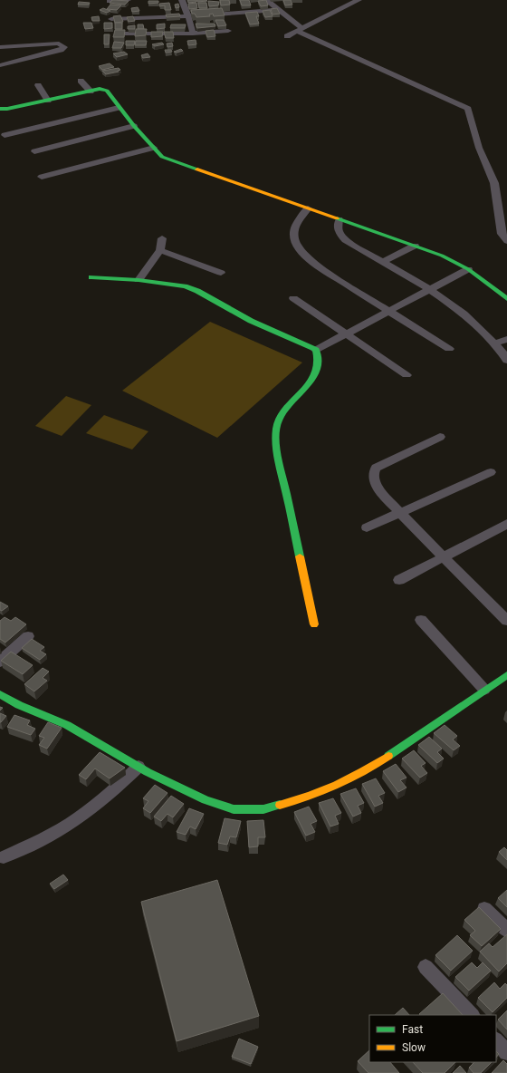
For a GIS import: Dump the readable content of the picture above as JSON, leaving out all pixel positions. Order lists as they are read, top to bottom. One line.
{"legend":["Fast","Slow"]}
